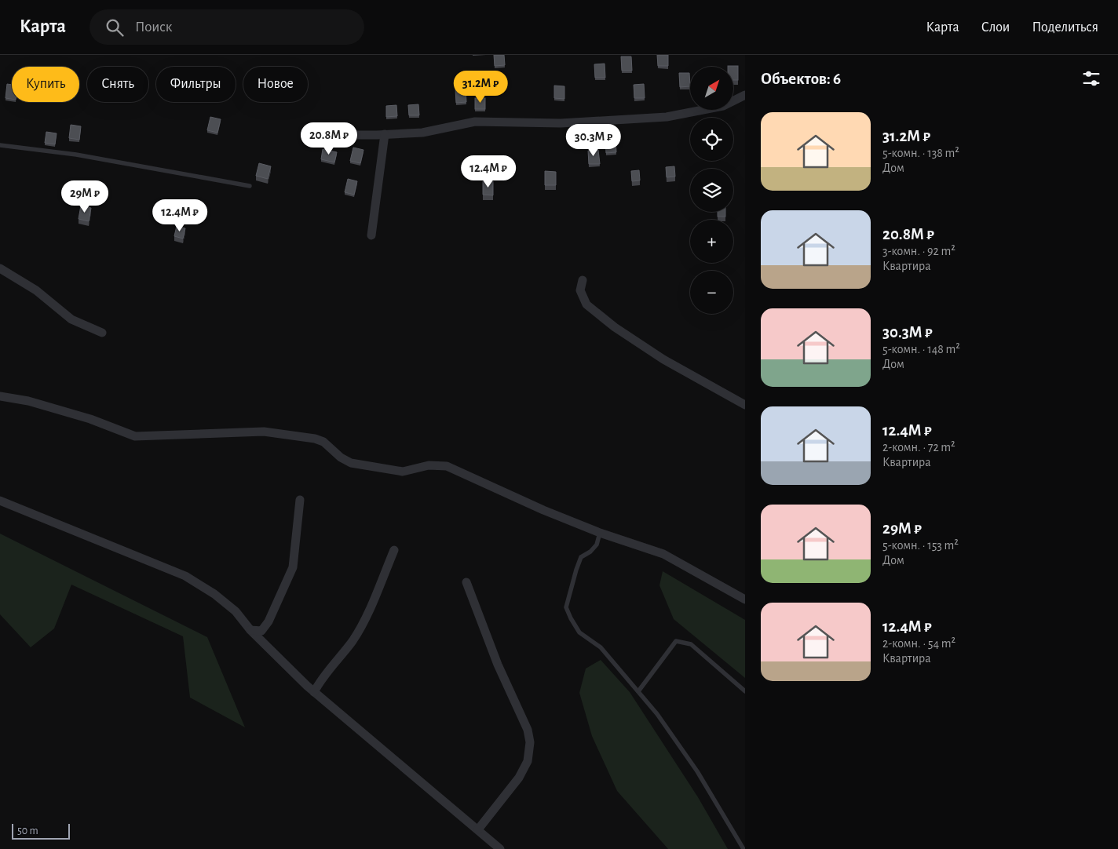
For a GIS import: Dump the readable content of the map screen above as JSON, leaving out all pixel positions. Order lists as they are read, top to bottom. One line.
{"scale_bar":"50 m","north":"top right","page":{"header":"Карта","search":"Поиск","nav":["Карта","Слои","Поделиться"],"heading":"Объектов: 6","map_buttons":["+","−"],"chip":["Купить","Снять","Фильтры","Новое"],"price":["31.2M ₽","20.8M ₽","30.3M ₽","12.4M ₽","29M ₽","12.4M ₽"],"list":[{"name":"31.2M ₽","note":"5-комн. · 138 m² · Дом"},{"name":"20.8M ₽","note":"3-комн. · 92 m² · Квартира"},{"name":"30.3M ₽","note":"5-комн. · 148 m² · Дом"},{"name":"12.4M ₽","note":"2-комн. · 72 m² · Квартира"},{"name":"29M ₽","note":"5-комн. · 153 m² · Дом"},{"name":"12.4M ₽","note":"2-комн. · 54 m² · Квартира"}],"scale":"50 m"}}
